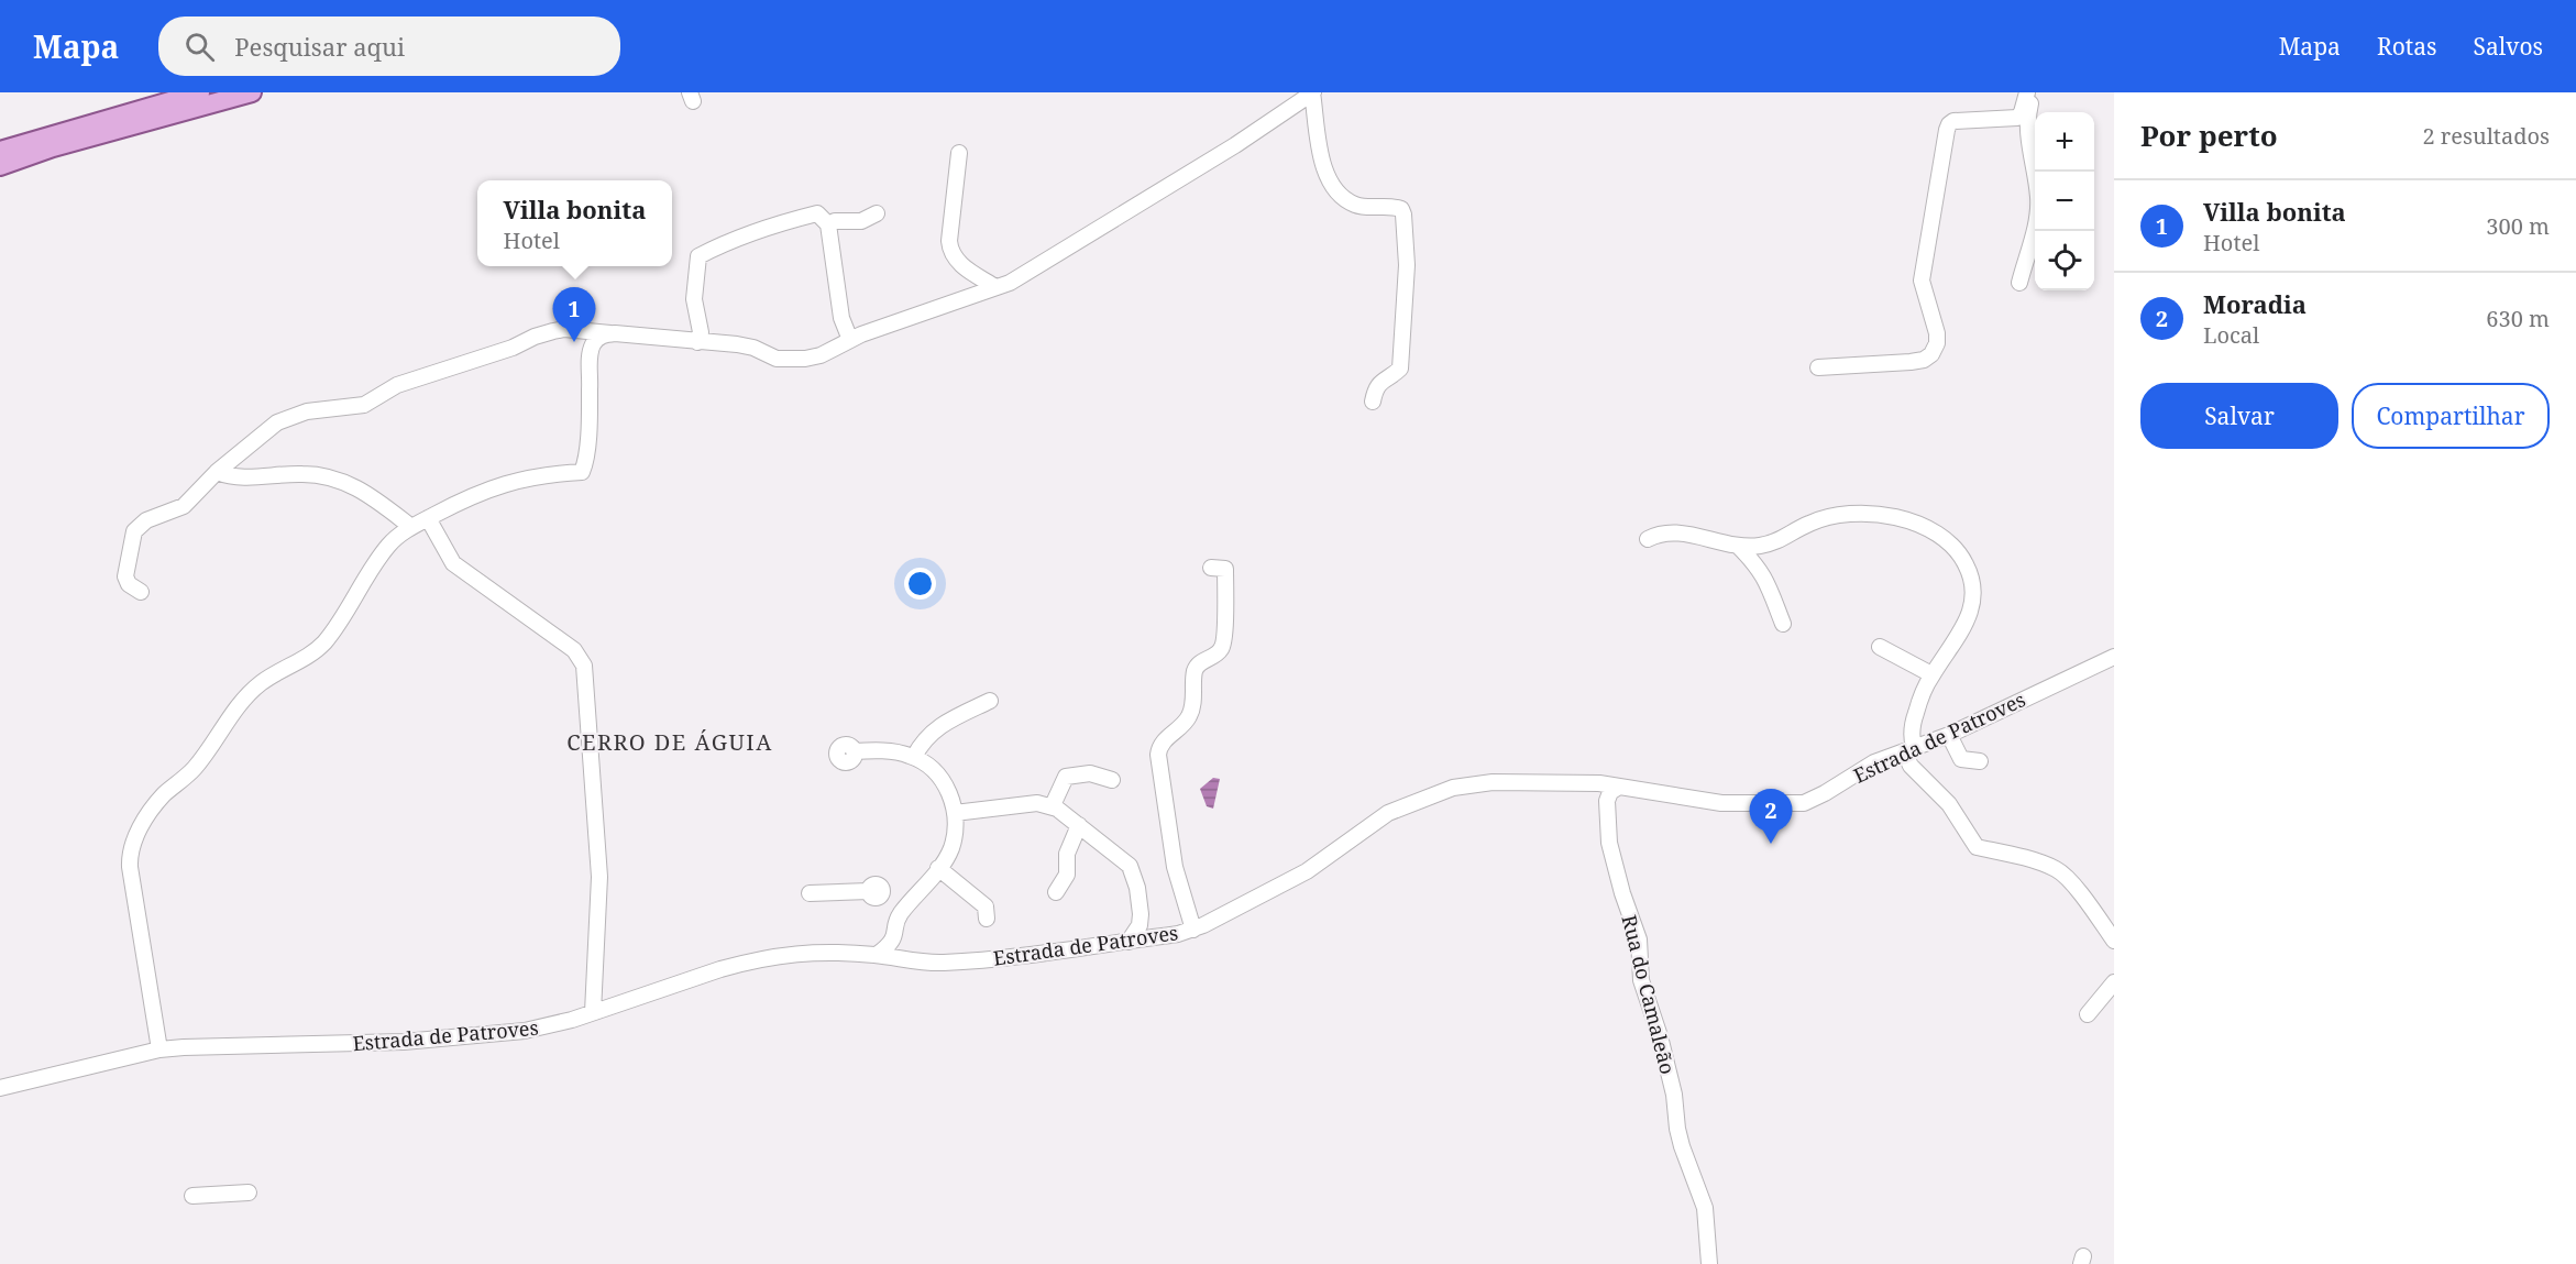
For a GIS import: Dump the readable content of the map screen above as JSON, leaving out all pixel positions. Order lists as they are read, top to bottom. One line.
{"streets":{"street":["Estrada de Patroves","Rua do Camaleão"]},"districts":["CERRO DE ÁGUIA"],"page":{"header":"Mapa","search":"Pesquisar aqui","nav":["Mapa","Rotas","Salvos"],"heading":["Por perto","2 resultados"],"map_buttons":["+","−"],"list":[{"mark":"1","name":"Villa bonita","note":"Hotel","value":"300 m"},{"mark":"2","name":"Moradia","note":"Local","value":"630 m"}],"popup":["Villa bonita","Hotel"],"pins":["1","2"],"buttons":["Salvar","Compartilhar"]}}
